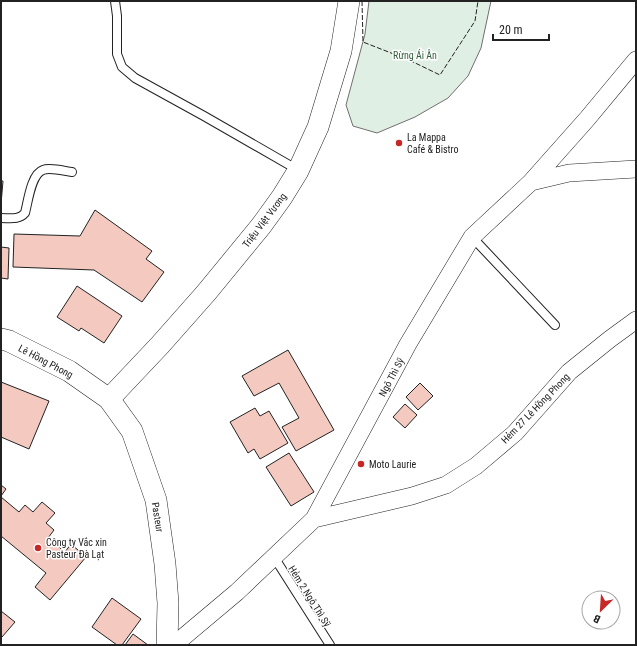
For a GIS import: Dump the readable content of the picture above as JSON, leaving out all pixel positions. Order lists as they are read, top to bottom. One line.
{"streets":{"street":["Triệu Việt Vương","Lê Hồng Phong","Ngô Thì Sỹ","Hẻm 27 Lê Hồng Phong","Pasteur"],"lane":["Hẻm 2 Ngô Thì Sỹ"]},"crossings":[["Triệu Việt Vương","Lê Hồng Phong"],["Triệu Việt Vương","Pasteur"],["Lê Hồng Phong","Pasteur"],["Ngô Thì Sỹ","Hẻm 27 Lê Hồng Phong"],["Ngô Thì Sỹ","Hẻm 2 Ngô Thì Sỹ"]],"parks":["Rừng Ái Ân"],"places":["La Mappa Café & Bistro","Moto Laurie","Công ty Vắc xin Pasteur Đà Lạt"],"scale_bar":"20 m","north":"bottom left"}
